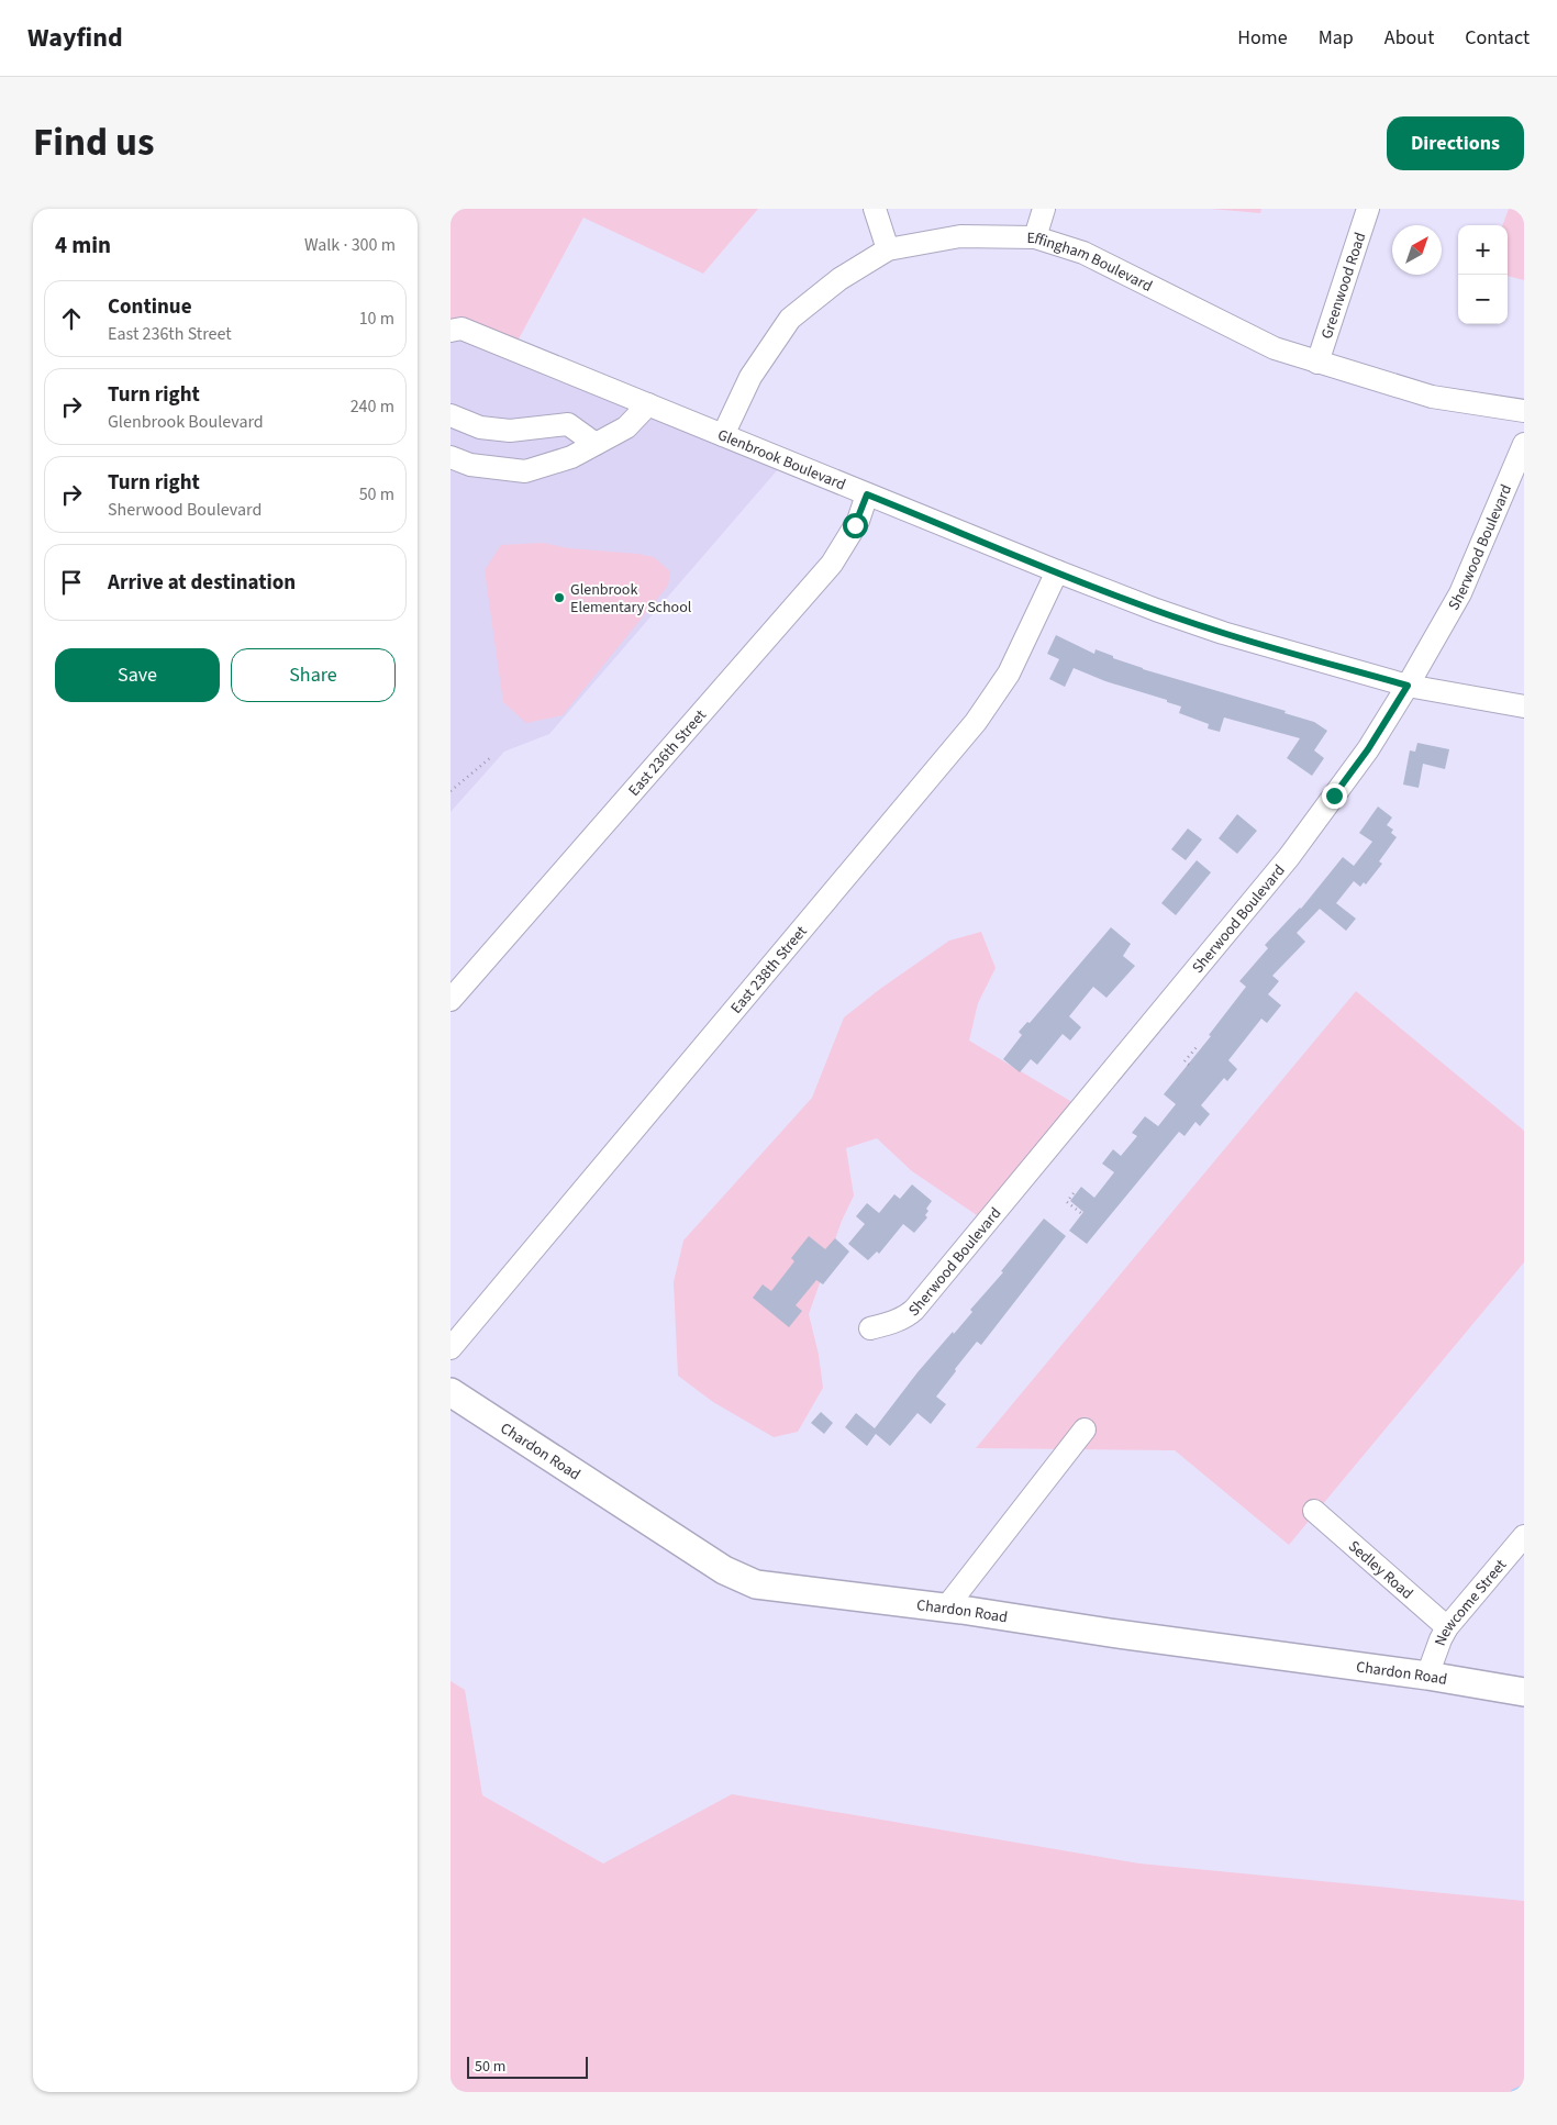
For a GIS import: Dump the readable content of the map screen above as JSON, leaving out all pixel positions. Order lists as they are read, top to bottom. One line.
{"streets":{"main road":["Chardon Road"],"street":["Effingham Boulevard","Greenwood Road","Glenbrook Boulevard","Sherwood Boulevard","East 236th Street","East 238th Street","Sedley Road","Newcome Street"]},"crossings":[["Effingham Boulevard","Greenwood Road"],["Effingham Boulevard","Glenbrook Boulevard"],["Glenbrook Boulevard","Sherwood Boulevard"],["Glenbrook Boulevard","East 236th Street"],["Glenbrook Boulevard","East 238th Street"],["Chardon Road","Newcome Street"],["Sedley Road","Newcome Street"]],"places":["Glenbrook Elementary School"],"scale_bar":"50 m","north":"top right","page":{"header":"Wayfind","nav":["Home","Map","About","Contact"],"title":"Find us","buttons":["Directions",["Save","Share"]],"heading":["4 min","Walk · 300 m"],"map_buttons":["+","−"],"list":[["Continue","East 236th Street","10 m"],["Turn right","Glenbrook Boulevard","240 m"],["Turn right","Sherwood Boulevard","50 m"],"Arrive at destination"],"scale":"50 m"}}
